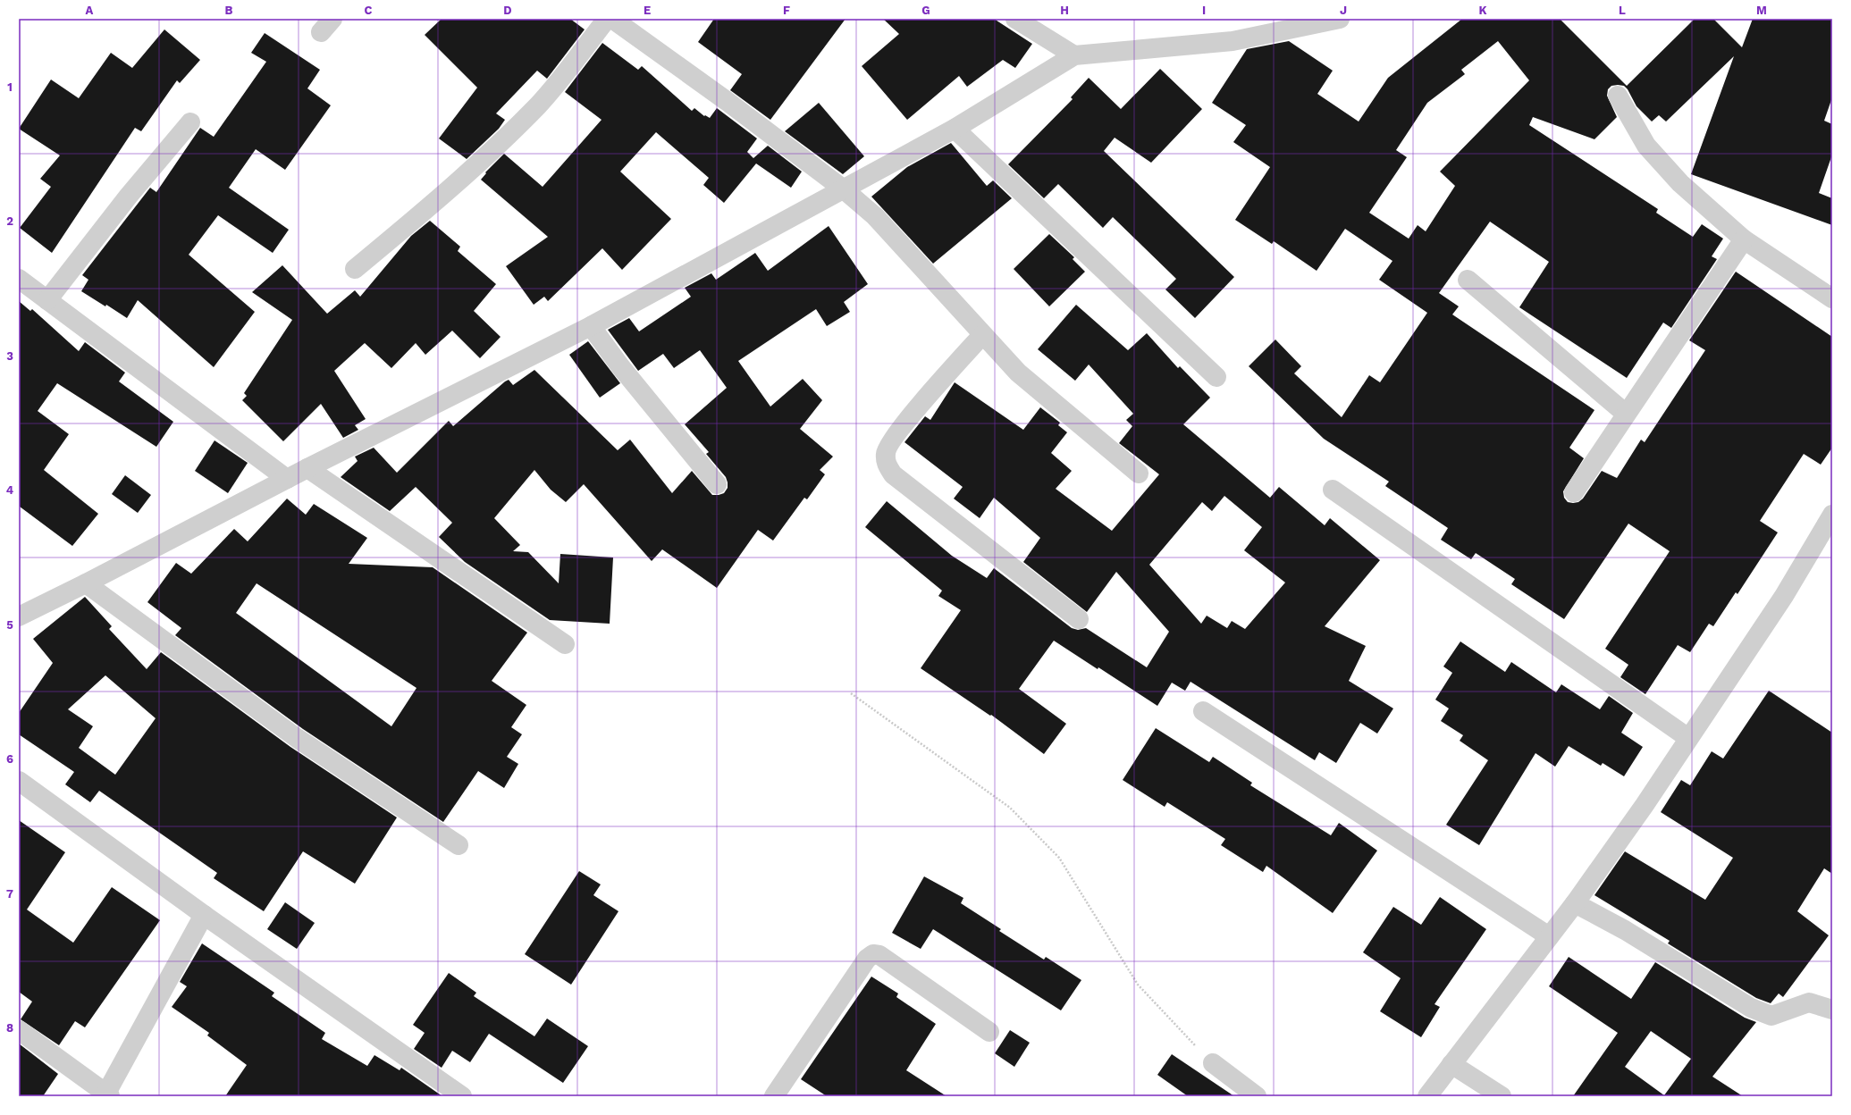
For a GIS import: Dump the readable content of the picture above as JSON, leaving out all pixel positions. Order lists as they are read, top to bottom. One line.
{"grid":{"columns":["A","B","C","D","E","F","G","H","I","J","K","L","M"],"rows":["1","2","3","4","5","6","7","8"]}}
